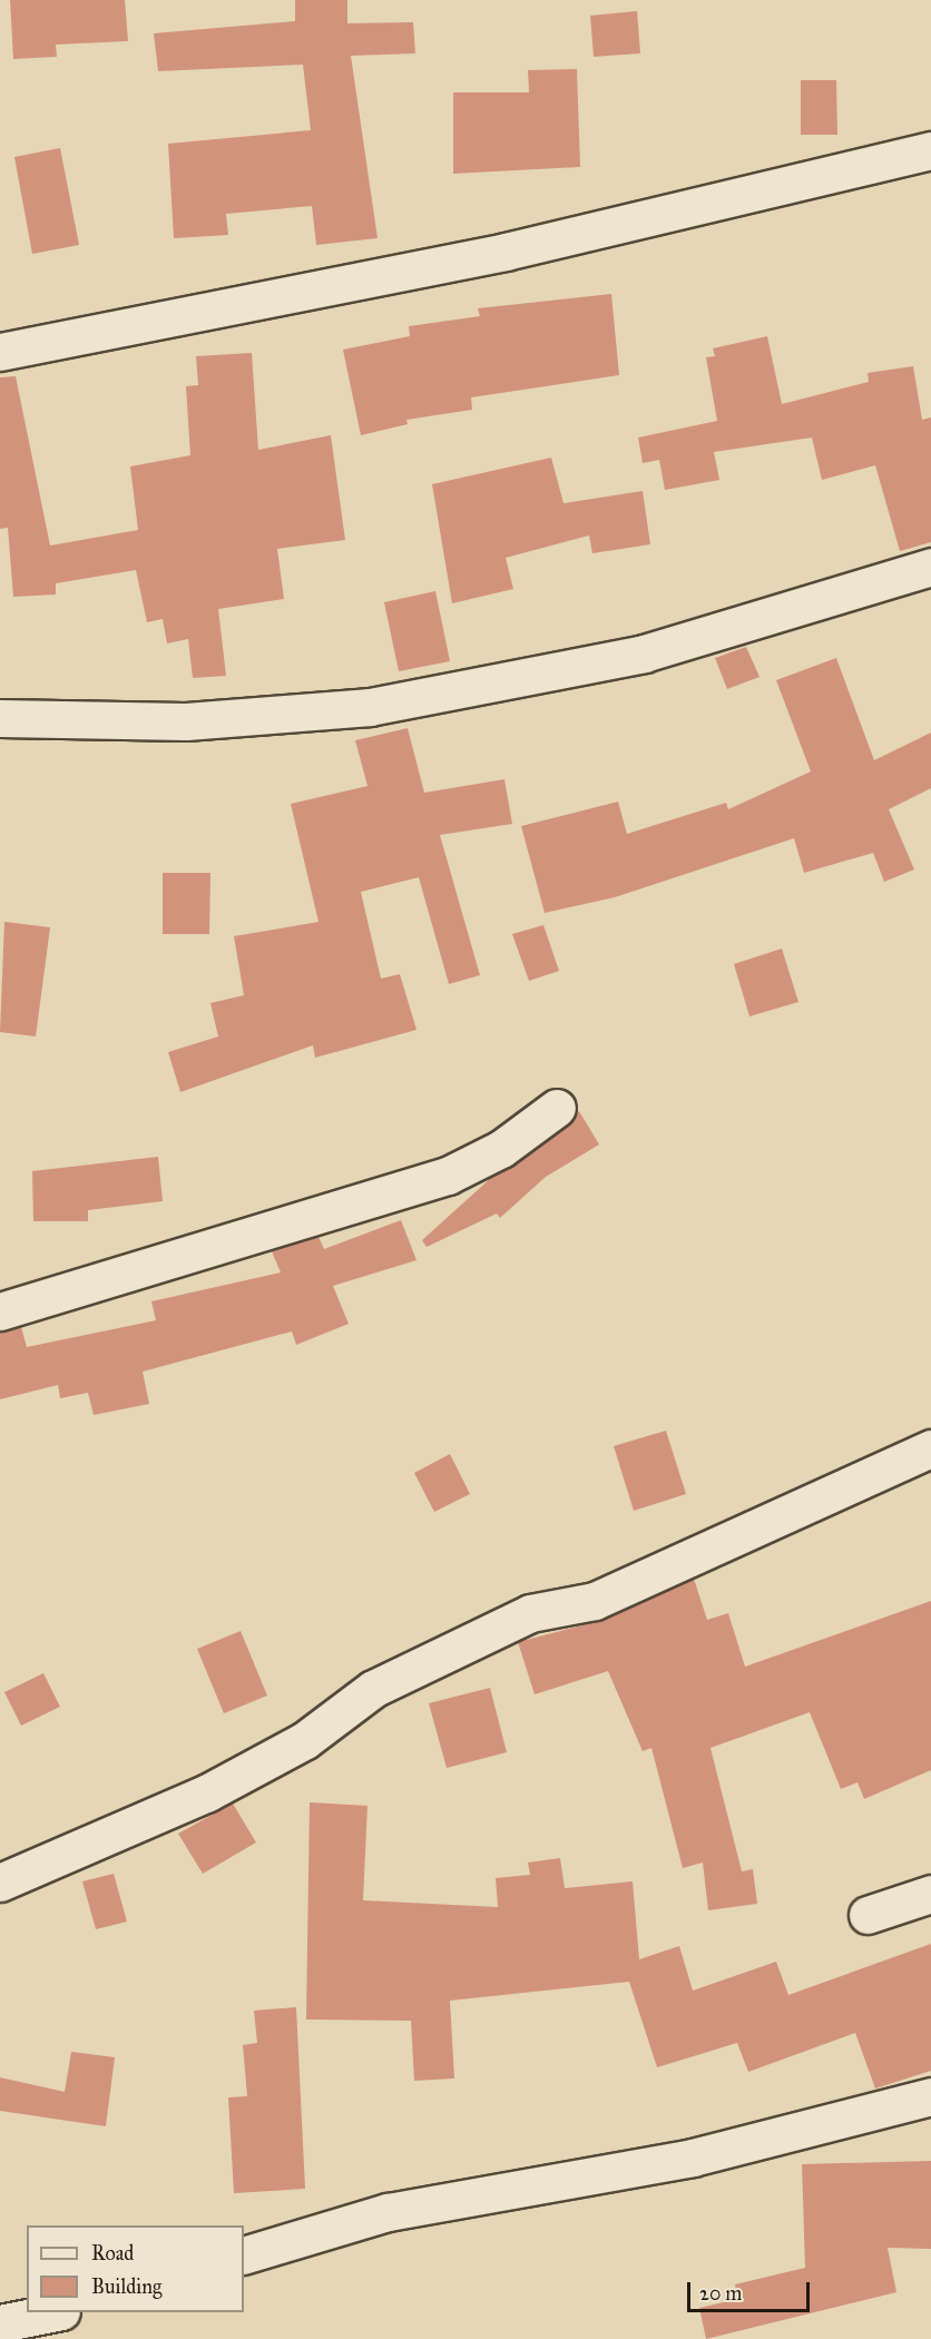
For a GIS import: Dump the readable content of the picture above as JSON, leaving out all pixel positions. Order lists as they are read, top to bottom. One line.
{"legend":["Road","Building"],"scale_bar":"20 m"}
